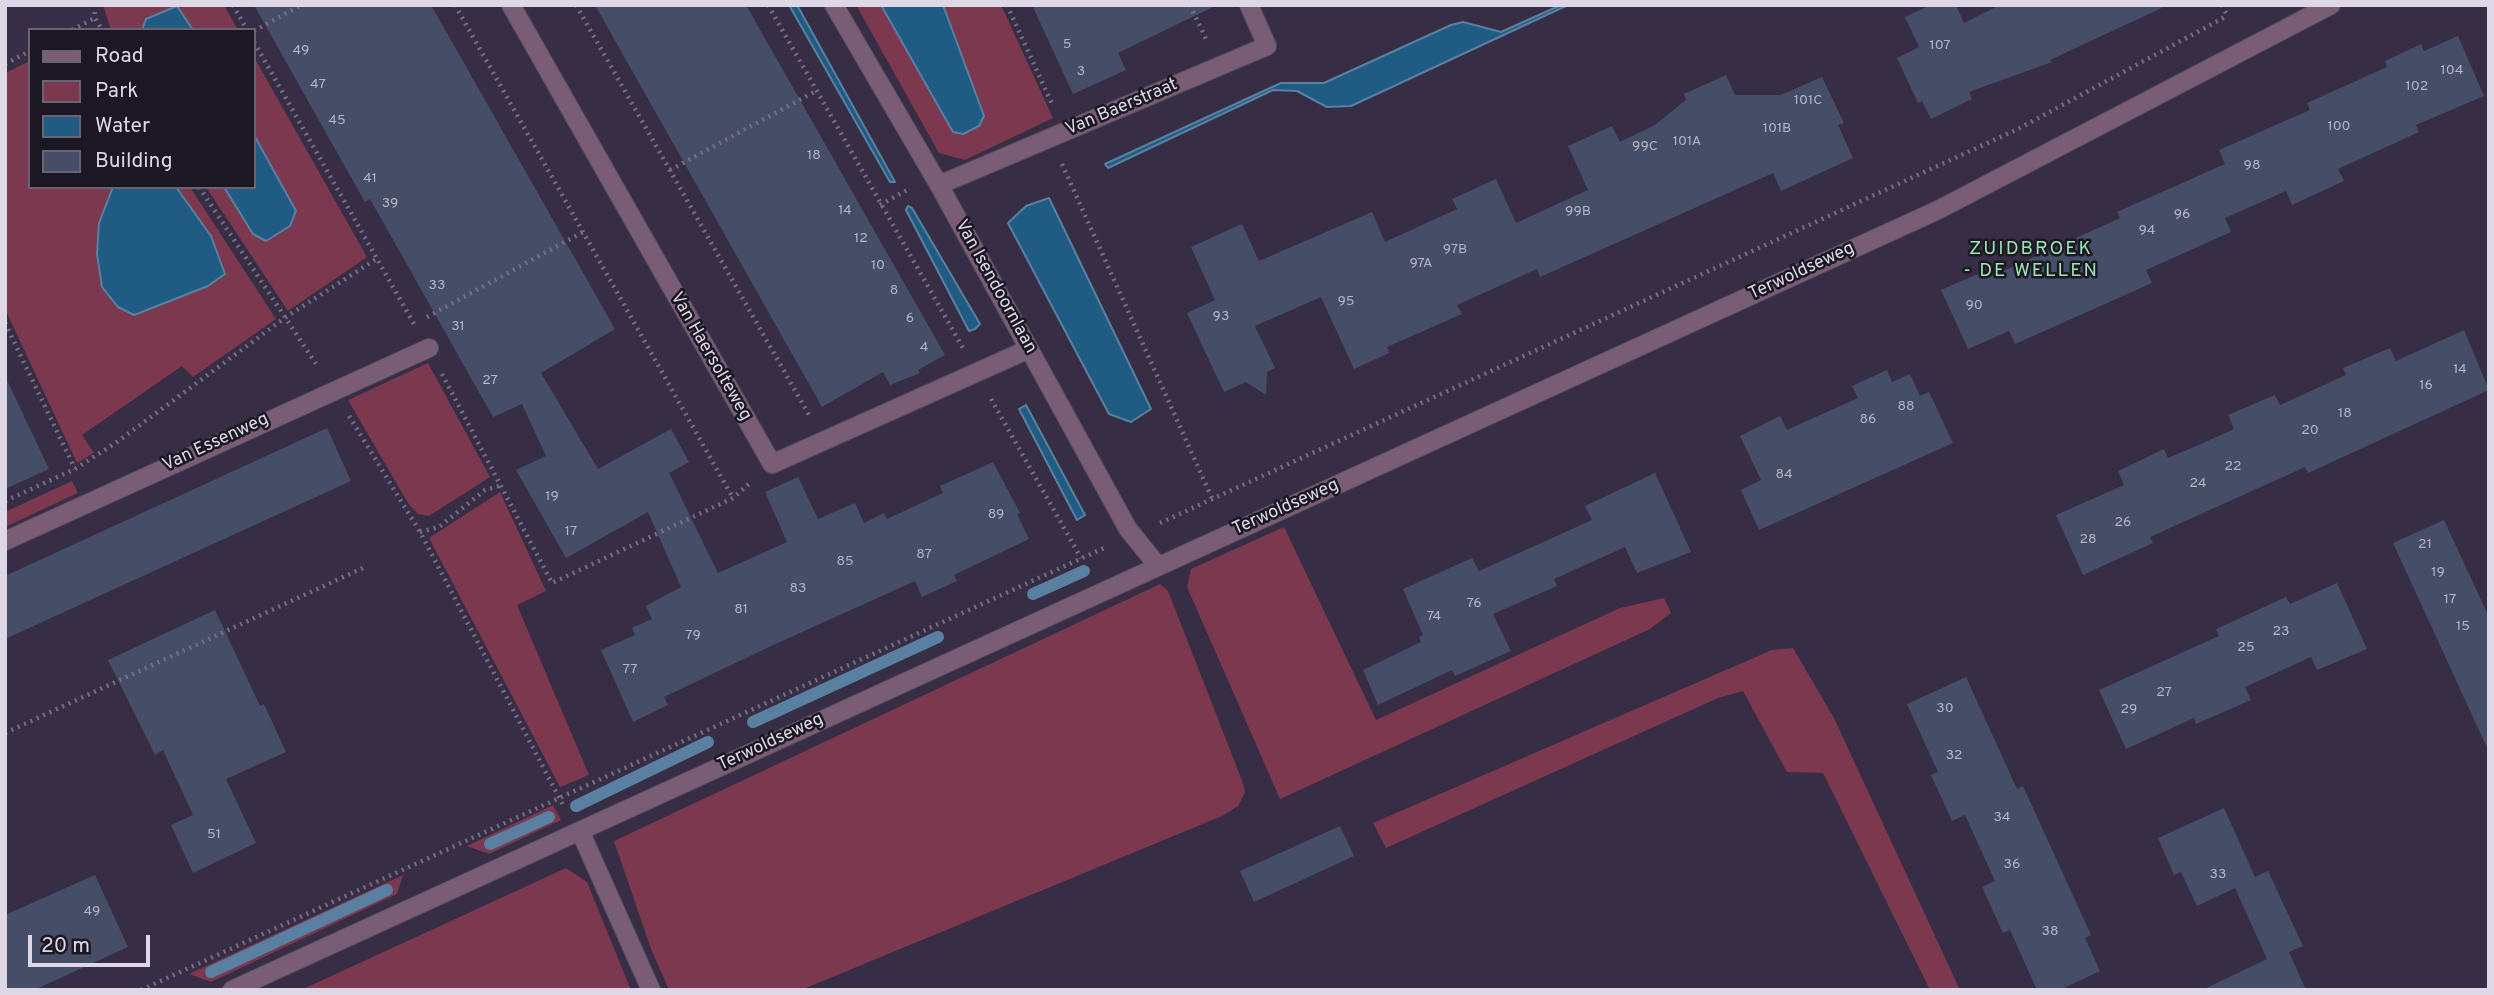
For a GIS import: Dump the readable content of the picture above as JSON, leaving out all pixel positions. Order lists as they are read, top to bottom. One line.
{"streets":{"street":["Van Baerstraat","Terwoldseweg","Van Isendoornlaan","Van Haersolteweg","Van Essenweg"]},"crossings":[["Van Baerstraat","Van Isendoornlaan"],["Terwoldseweg","Van Isendoornlaan"]],"districts":["ZUIDBROEK - DE WELLEN"],"house_numbers":["5","107","49","104","3","47","102","101C","45","100","101B","101A","99C","18","98","41","39","14","99B","96","94","12","97B","97A","10","33","8","95","90","93","6","31","4","14","27","16","88","18","86","20","22","84","24","19","89","26","17","28","21","87","85","19","83","17","76","81","74","15","23","79","25","77","27","30","29","32","34","51","36","33","49","38"],"legend":["Road","Park","Water","Building"],"scale_bar":"20 m"}
